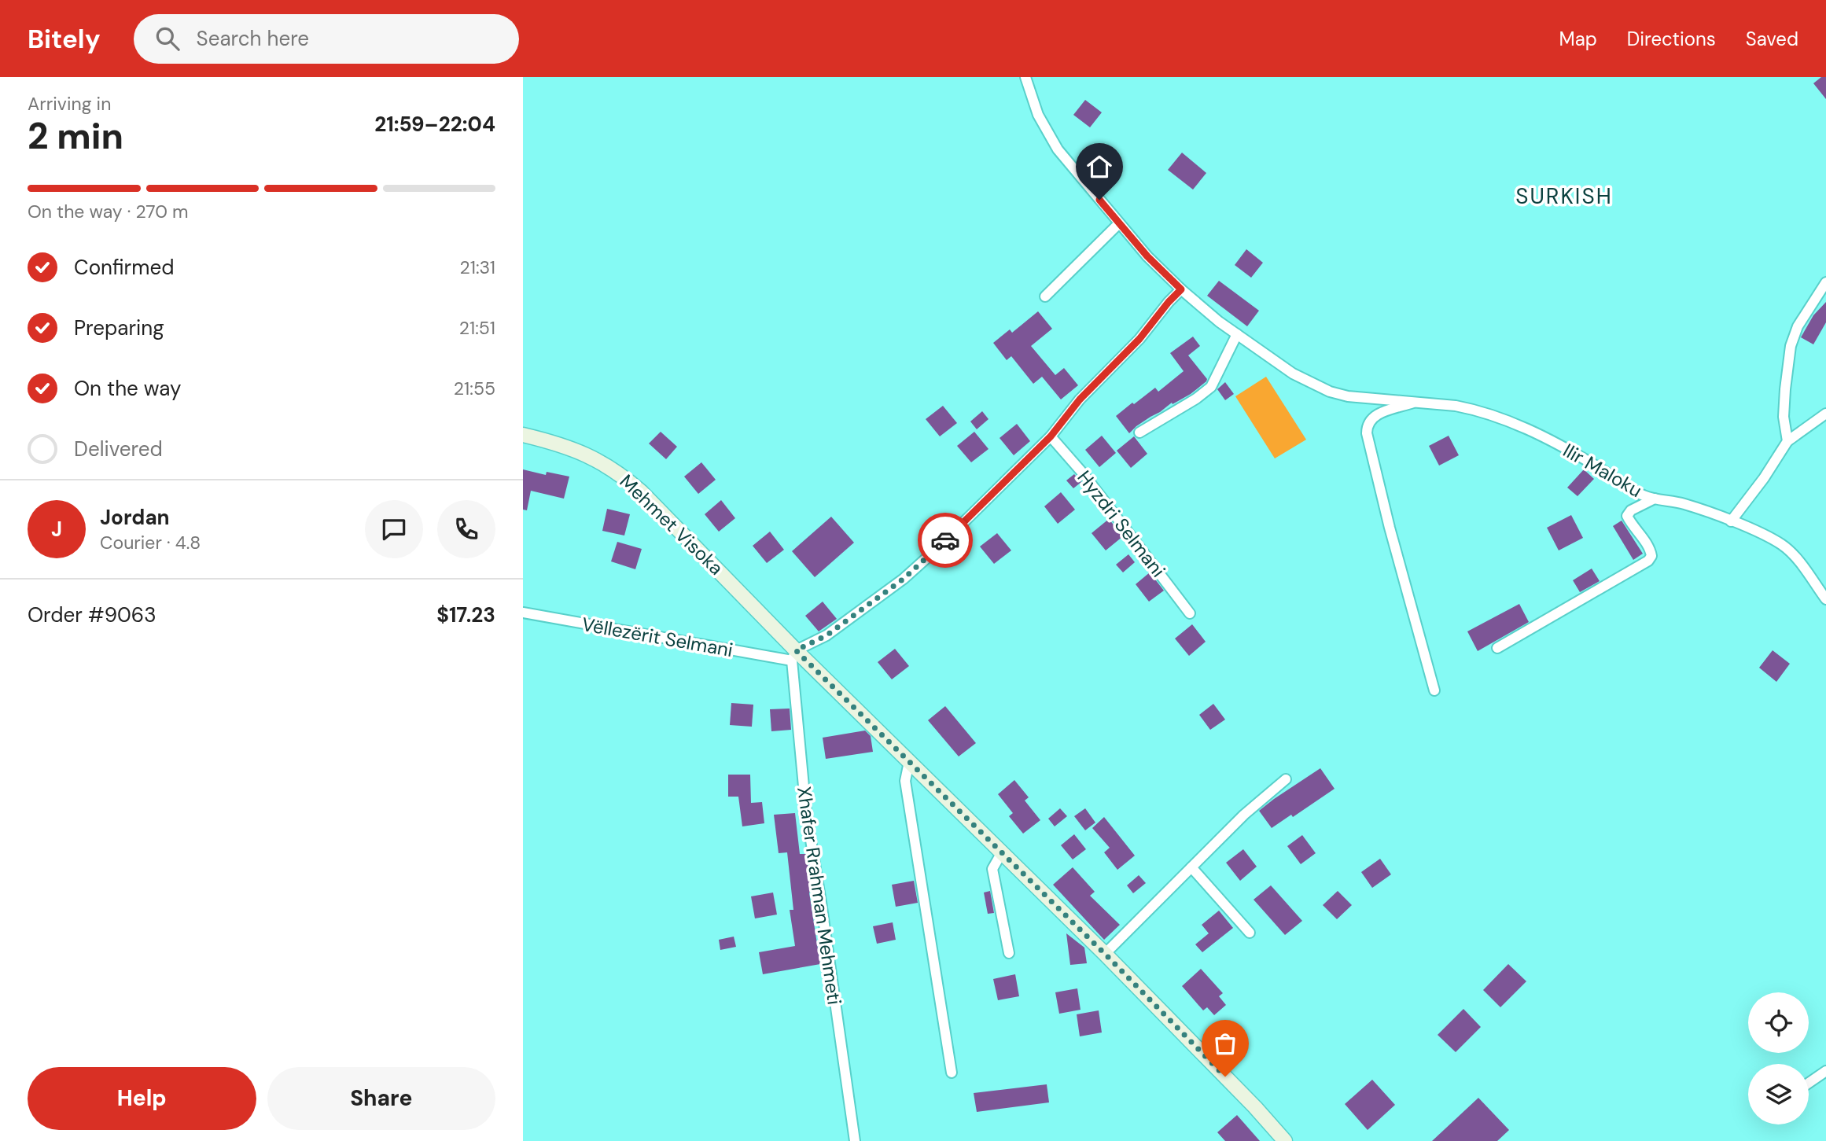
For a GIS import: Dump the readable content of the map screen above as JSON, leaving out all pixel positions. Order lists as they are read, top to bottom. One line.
{"streets":{"main road":["Mehmet Visoka"],"street":["Ilir Maloku","Hyzdri Selmani","Vëllezërit Selmani","Xhafer Rrahman Mehmeti"]},"crossings":[["Mehmet Visoka","Vëllezërit Selmani"],["Mehmet Visoka","Xhafer Rrahman Mehmeti"],["Vëllezërit Selmani","Xhafer Rrahman Mehmeti"]],"districts":["SURKISH"],"page":{"header":"Bitely","search":"Search here","nav":["Map","Directions","Saved"],"heading":["2 min","Arriving in","21:59–22:04"],"panel":["Jordan","Courier · 4.8","Order #9063","$17.23"],"bar":"On the way · 270 m","list":[["Confirmed","21:31"],["Preparing","21:51"],["On the way","21:55"],"Delivered"],"round":"J","buttons":["Help","Share"]}}
